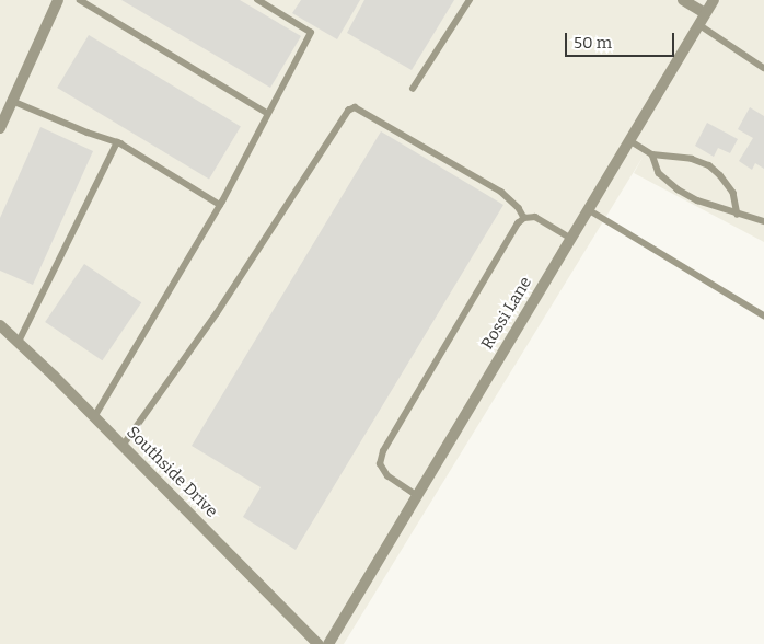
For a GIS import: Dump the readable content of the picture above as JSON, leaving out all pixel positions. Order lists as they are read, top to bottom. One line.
{"streets":{"street":["Rossi Lane","Southside Drive"]},"scale_bar":"50 m"}
